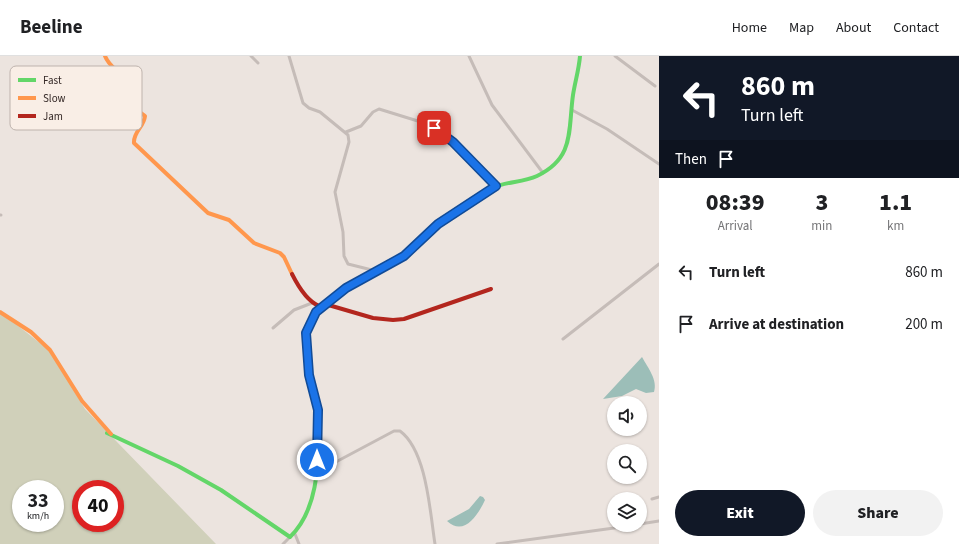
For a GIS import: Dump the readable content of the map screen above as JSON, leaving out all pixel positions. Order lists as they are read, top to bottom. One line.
{"legend":["Fast","Slow","Jam"],"page":{"header":"Beeline","nav":["Home","Map","About","Contact"],"turn":["860 m","Turn left"],"then":"Then","eta":["08:39","Arrival","3","min","1.1","km"],"list":[{"name":"Turn left","value":"860 m"},{"name":"Arrive at destination","value":"200 m"}],"speed":"33 km/h","limit":"40","buttons":["Exit","Share"]}}
